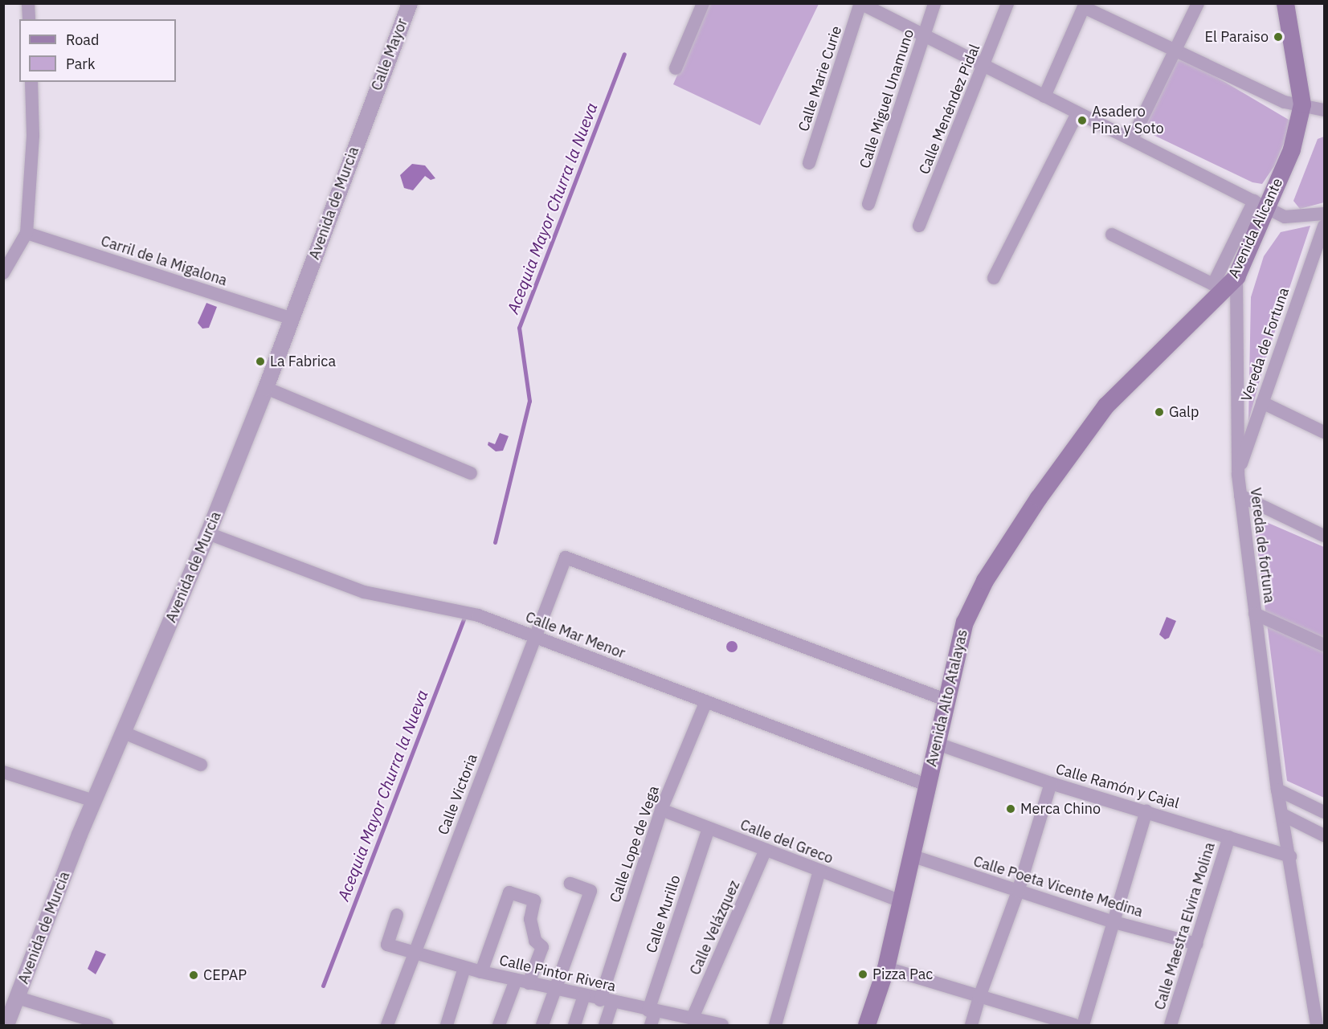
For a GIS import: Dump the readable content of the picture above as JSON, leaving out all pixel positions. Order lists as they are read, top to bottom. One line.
{"streets":{"main road":["Avenida Alicante","Avenida Alto Atalayas"],"street":["Calle Mayor","Calle Marie Curie","Calle Miguel Unamuno","Calle Menéndez Pidal","Avenida de Murcia","Carril de la Migalona","Vereda de Fortuna","Vereda de fortuna","Calle Mar Menor","Calle Ramón y Cajal","Calle Victoria","Calle del Greco","Calle Lope de Vega","Calle Poeta Vicente Medina","Calle Murillo","Calle Maestra Elvira Molina","Calle Velázquez","Calle Pintor Rivera"]},"crossings":[["Calle Mayor","Avenida de Murcia"],["Avenida de Murcia","Carril de la Migalona"],["Avenida de Murcia","Calle Mar Menor"],["Avenida Alicante","Vereda de fortuna"],["Avenida Alicante","Avenida Alto Atalayas"],["Vereda de Fortuna","Vereda de fortuna"],["Calle Mar Menor","Avenida Alto Atalayas"],["Calle Mar Menor","Calle Victoria"],["Calle Mar Menor","Calle Lope de Vega"],["Avenida Alto Atalayas","Calle Ramón y Cajal"],["Avenida Alto Atalayas","Calle Victoria"],["Avenida Alto Atalayas","Calle del Greco"],["Avenida Alto Atalayas","Calle Poeta Vicente Medina"],["Calle Ramón y Cajal","Calle Maestra Elvira Molina"],["Calle Victoria","Calle Pintor Rivera"],["Calle del Greco","Calle Lope de Vega"],["Calle del Greco","Calle Murillo"],["Calle del Greco","Calle Velázquez"],["Calle Lope de Vega","Calle Pintor Rivera"],["Calle Poeta Vicente Medina","Calle Maestra Elvira Molina"],["Calle Murillo","Calle Pintor Rivera"],["Calle Velázquez","Calle Pintor Rivera"]],"water":["Acequia Mayor Churra la Nueva"],"places":["El Paraiso","Asadero Pina y Soto","La Fabrica","Galp","Merca Chino","Pizza Pac","CEPAP"],"legend":["Road","Park"]}
